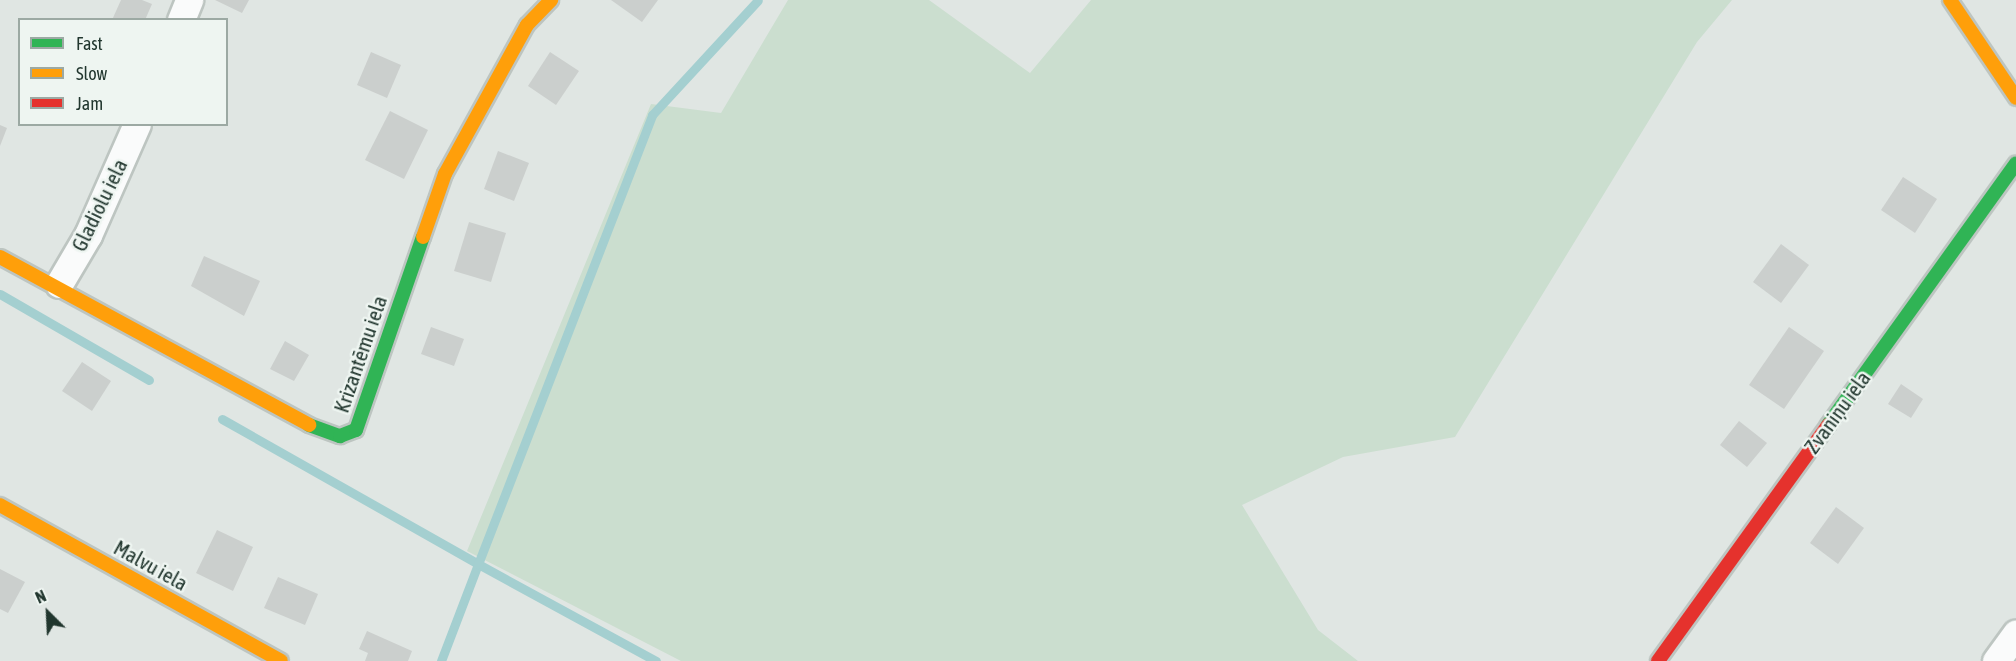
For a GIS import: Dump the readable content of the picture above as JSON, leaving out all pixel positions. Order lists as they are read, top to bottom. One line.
{"streets":{"street":["Gladiolu iela","Krizantēmu iela","Zvaniņu iela","Malvu iela"]},"crossings":[["Gladiolu iela","Krizantēmu iela"]],"legend":["Fast","Slow","Jam"],"north":"top left"}
